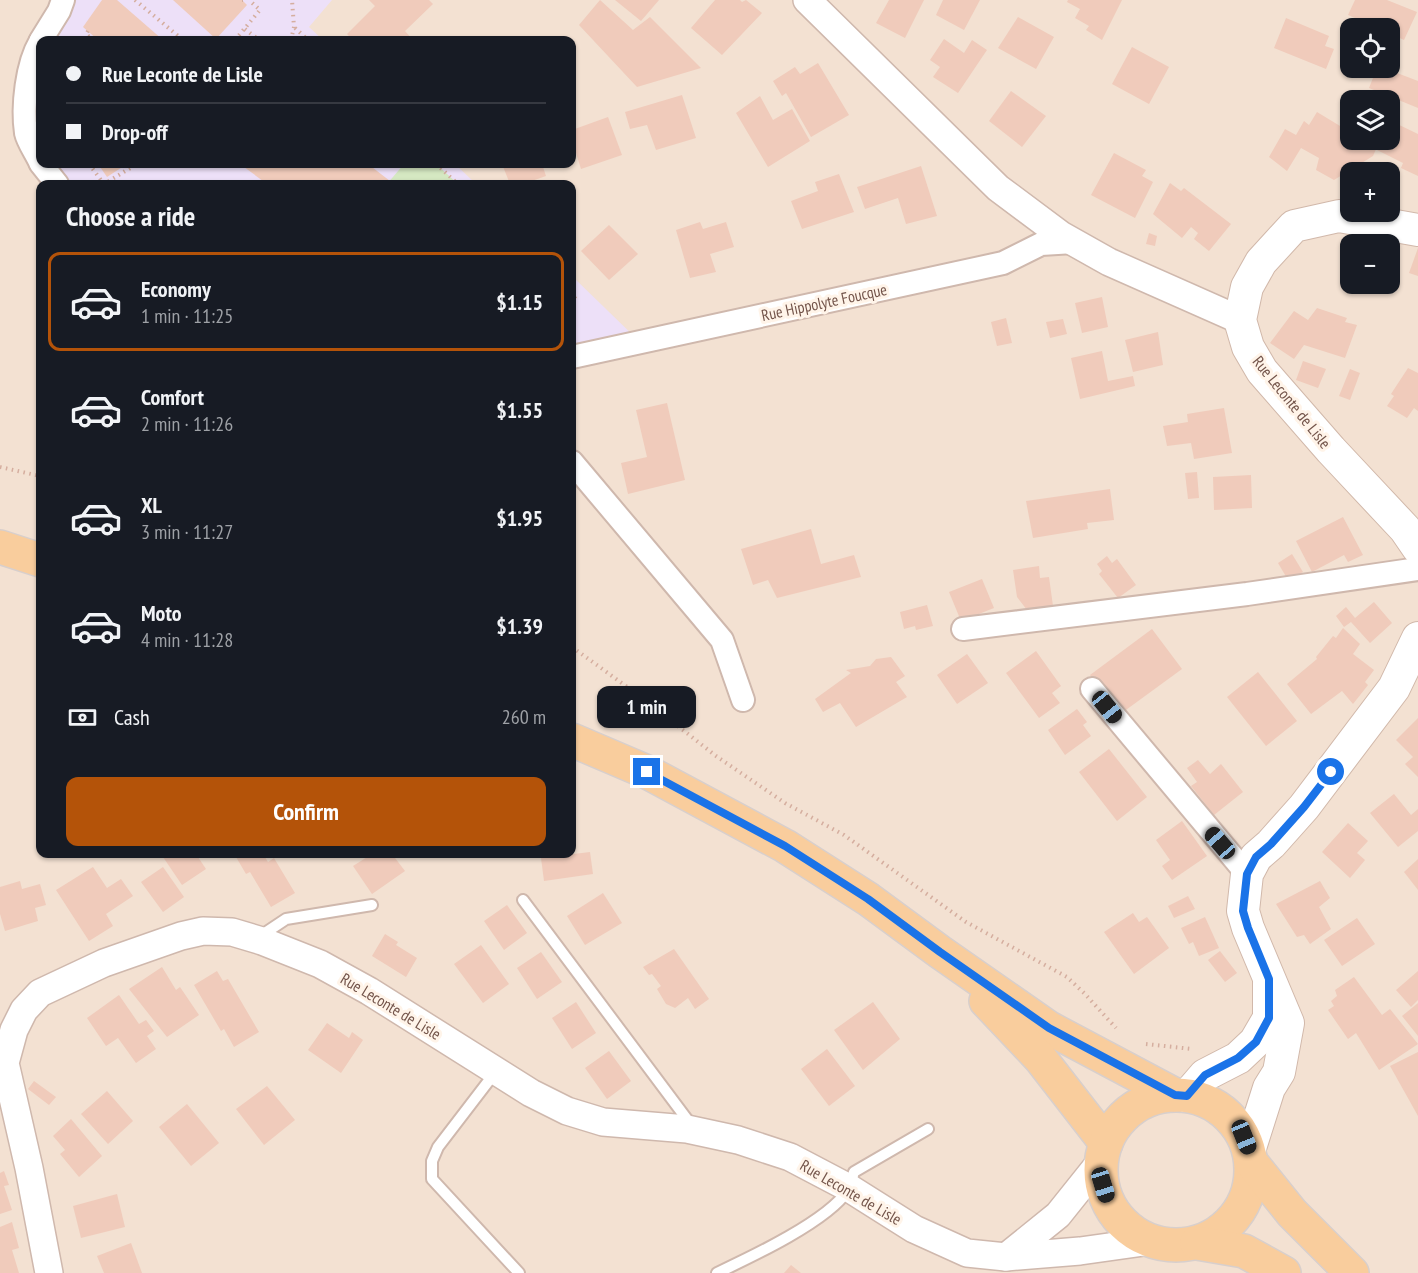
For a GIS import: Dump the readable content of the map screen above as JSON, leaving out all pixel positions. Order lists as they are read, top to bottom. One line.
{"streets":{"main road":["Rue Leconte de Lisle"],"street":["Rue Hippolyte Foucque"]},"page":{"map_buttons":["+","−"],"banner":["Rue Leconte de Lisle","Drop-off"],"heading":"Choose a ride","list":[{"name":"Economy","note":"1 min · 11:25","value":"$1.15"},{"name":"Comfort","note":"2 min · 11:26","value":"$1.55"},{"name":"XL","note":"3 min · 11:27","value":"$1.95"},{"name":"Moto","note":"4 min · 11:28","value":"$1.39"}],"pay":["Cash","260 m"],"bubble":"1 min","buttons":"Confirm"}}
